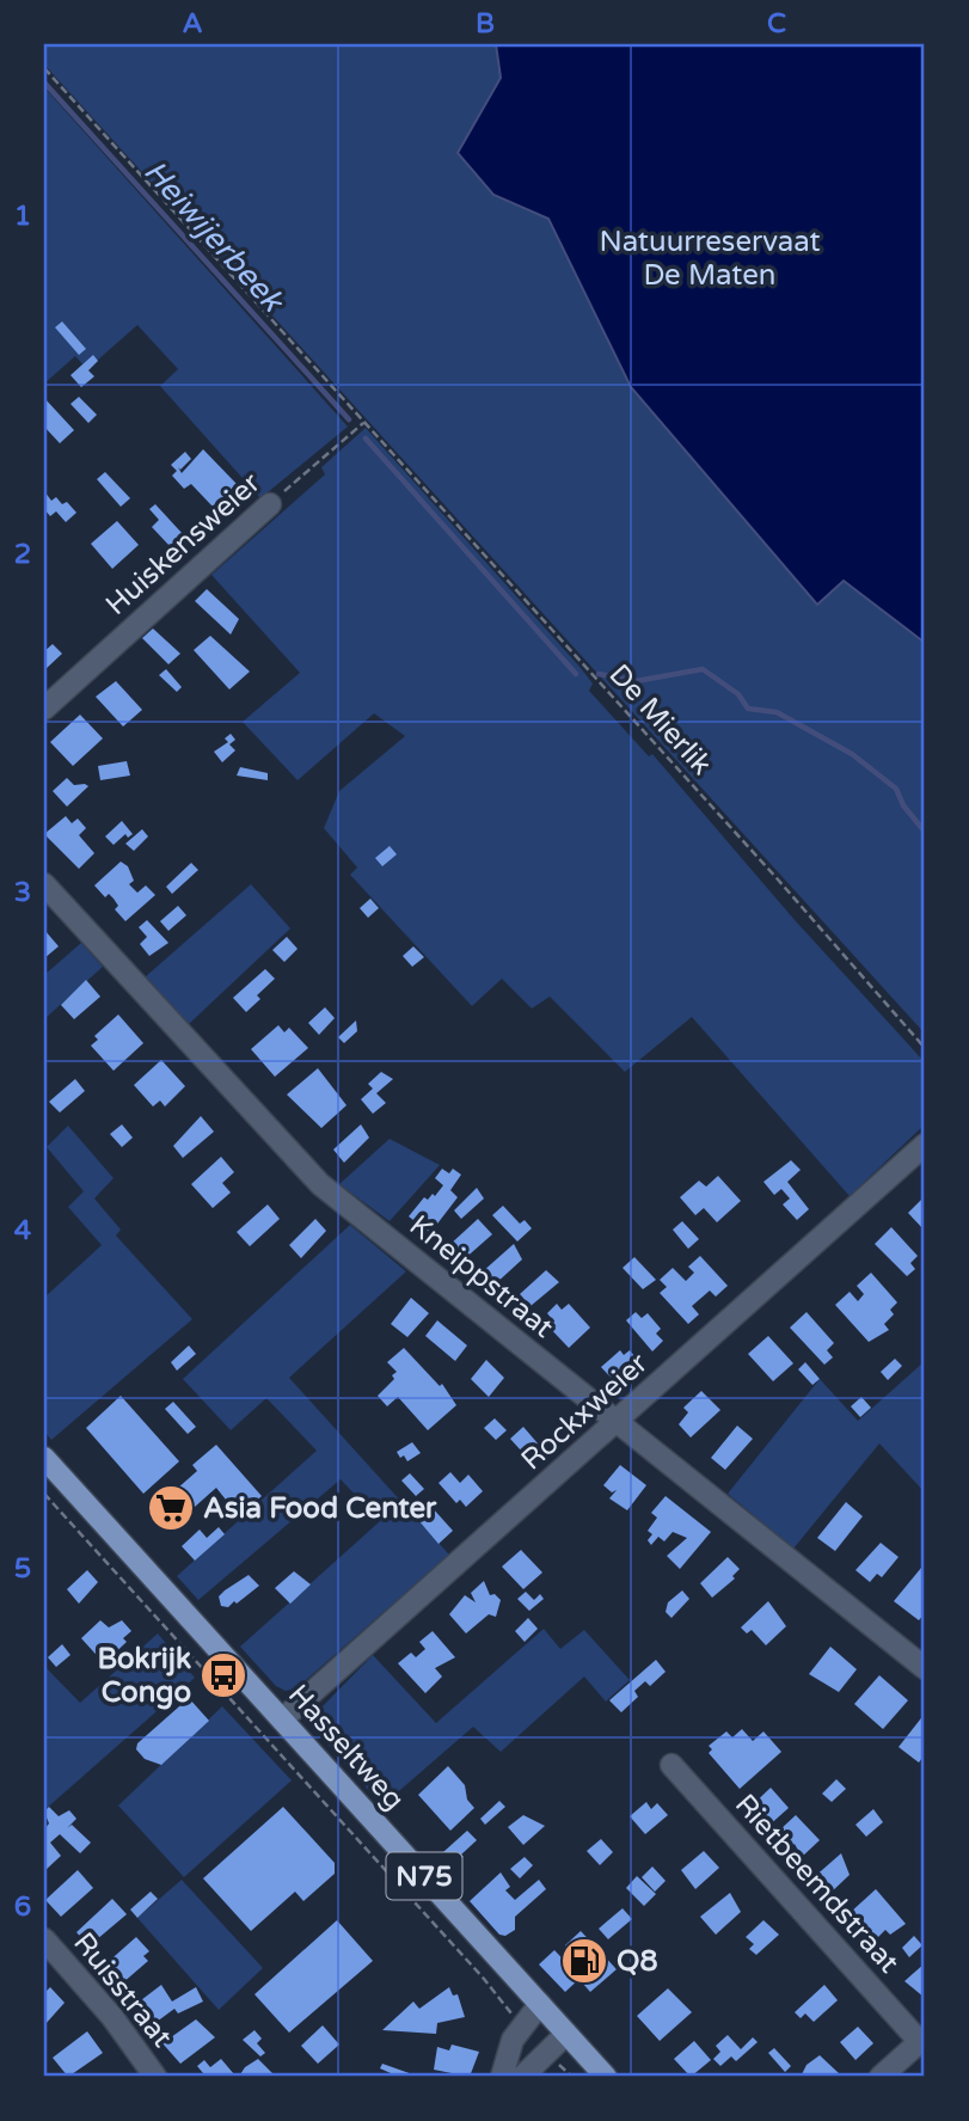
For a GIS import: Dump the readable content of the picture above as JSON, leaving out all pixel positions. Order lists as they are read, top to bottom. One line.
{"streets":{"main road":["Hasseltweg","N75"],"street":["Huiskensweier","Kneippstraat","Rockxweier","Rietbeemdstraat","Ruisstraat"],"path":["De Mierlik"]},"crossings":[["Huiskensweier","De Mierlik"],["Kneippstraat","Rockxweier"],["Rockxweier","Hasseltweg"]],"water":["Heiwijerbeek"],"parks":["Natuurreservaat De Maten"],"places":{"supermarket":["Asia Food Center"],"bus stop":["Bokrijk Congo"],"fuel station":["Q8"]},"grid":{"columns":["A","B","C"],"rows":["1","2","3","4","5","6"]}}
